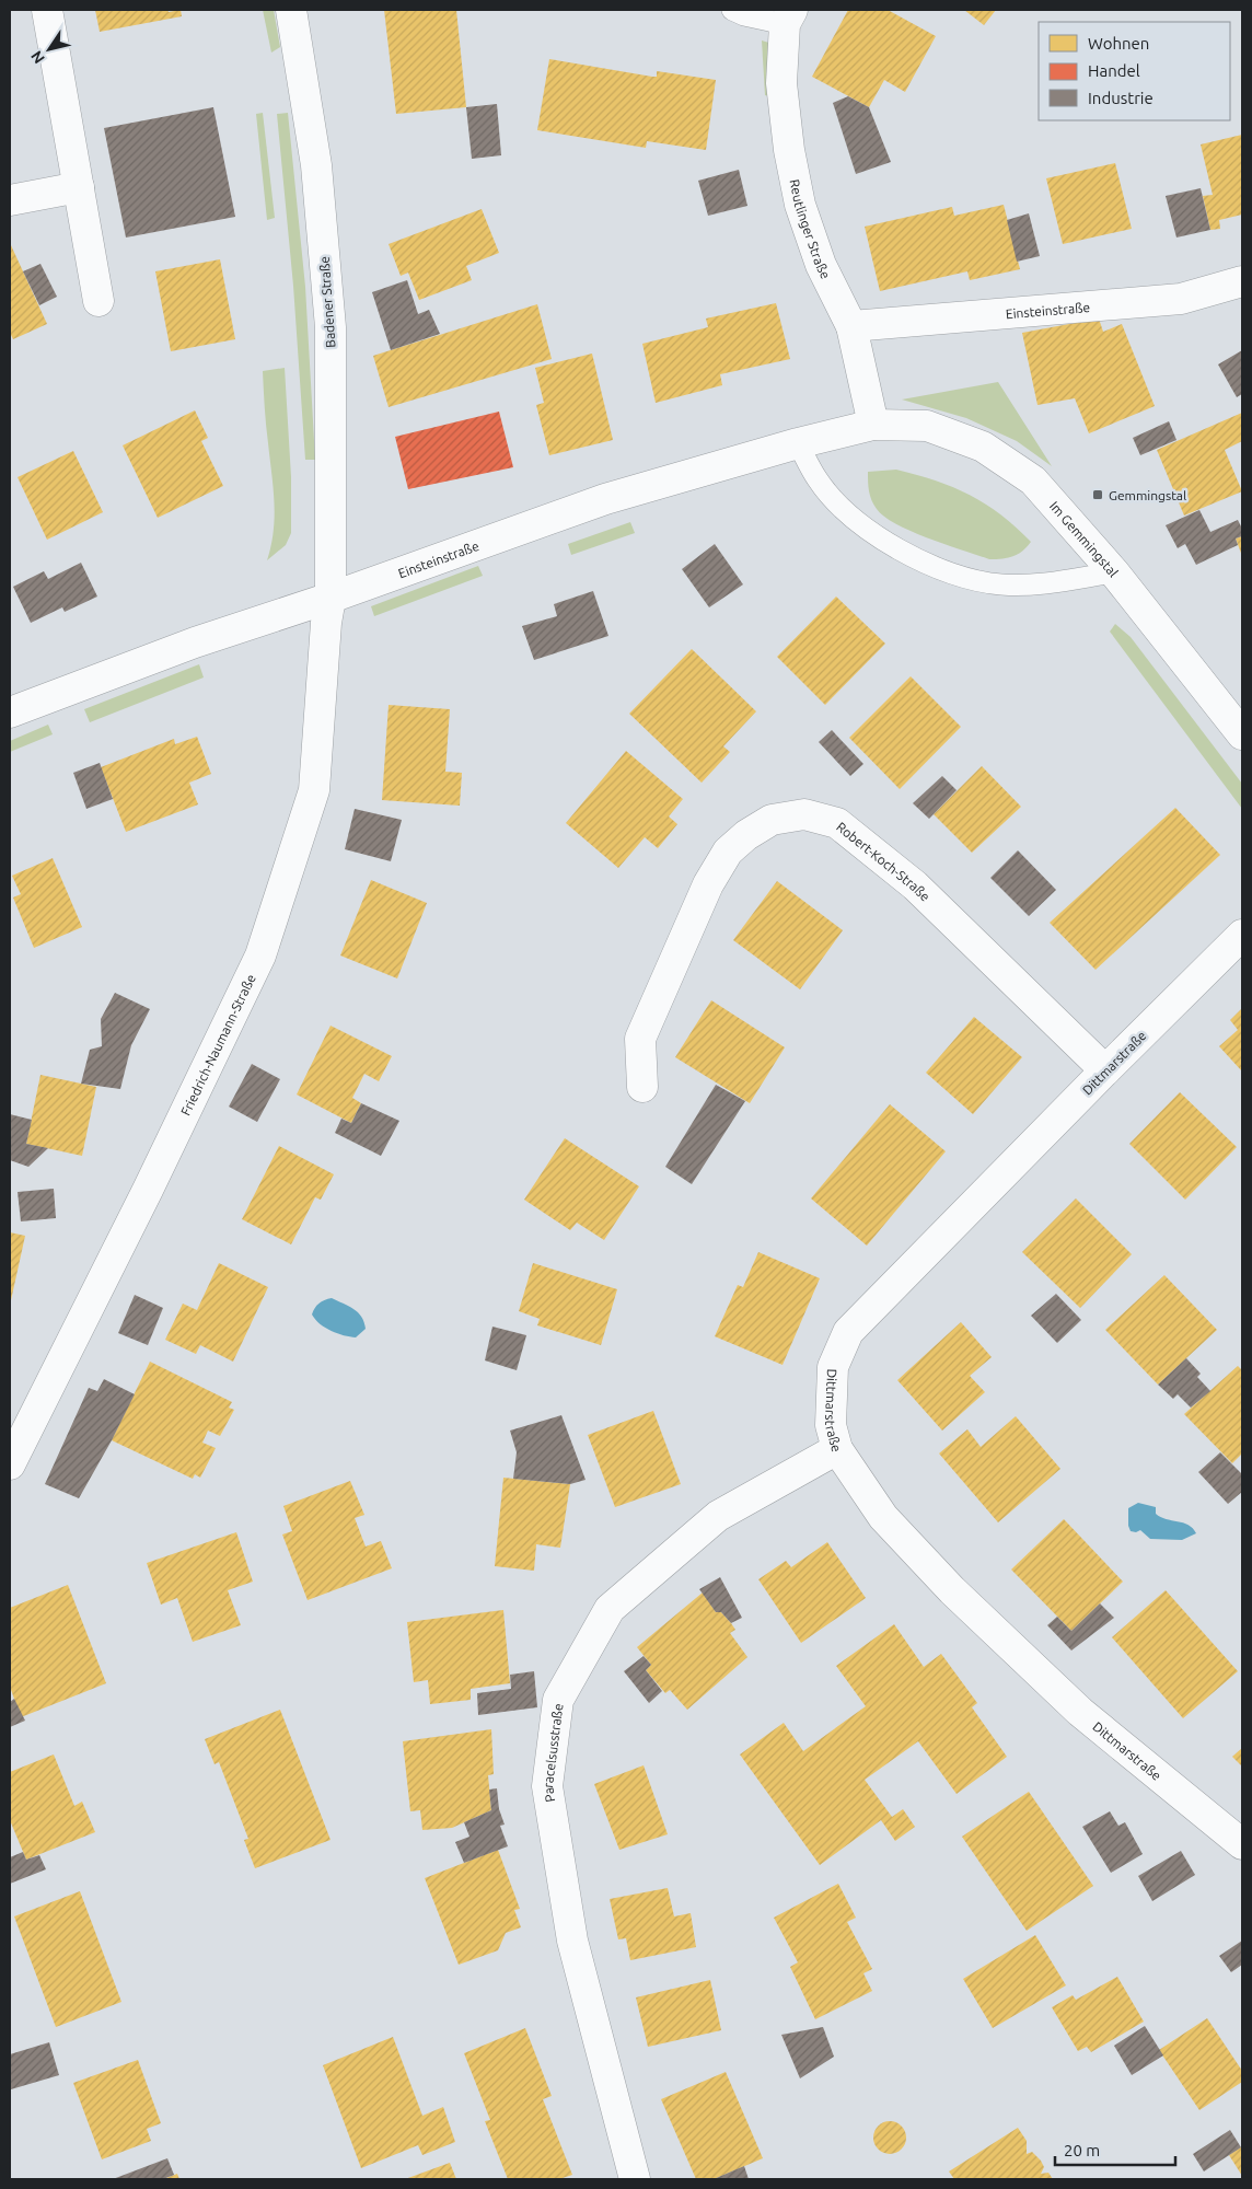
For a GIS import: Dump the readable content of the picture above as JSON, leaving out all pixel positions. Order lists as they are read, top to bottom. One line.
{"streets":{"street":["Reutlinger Straße","Badener Straße","Einsteinstraße","Im Gemmingstal","Robert-Koch-Straße","Friedrich-Naumann-Straße","Dittmarstraße","Paracelsusstraße"]},"crossings":[["Reutlinger Straße","Einsteinstraße"],["Reutlinger Straße","Im Gemmingstal"],["Badener Straße","Einsteinstraße"],["Badener Straße","Friedrich-Naumann-Straße"],["Einsteinstraße","Im Gemmingstal"],["Einsteinstraße","Friedrich-Naumann-Straße"],["Robert-Koch-Straße","Dittmarstraße"],["Dittmarstraße","Paracelsusstraße"]],"places":{"transit":["Gemmingstal"]},"legend":["Wohnen","Handel","Industrie"],"scale_bar":"20 m","north":"bottom left"}
